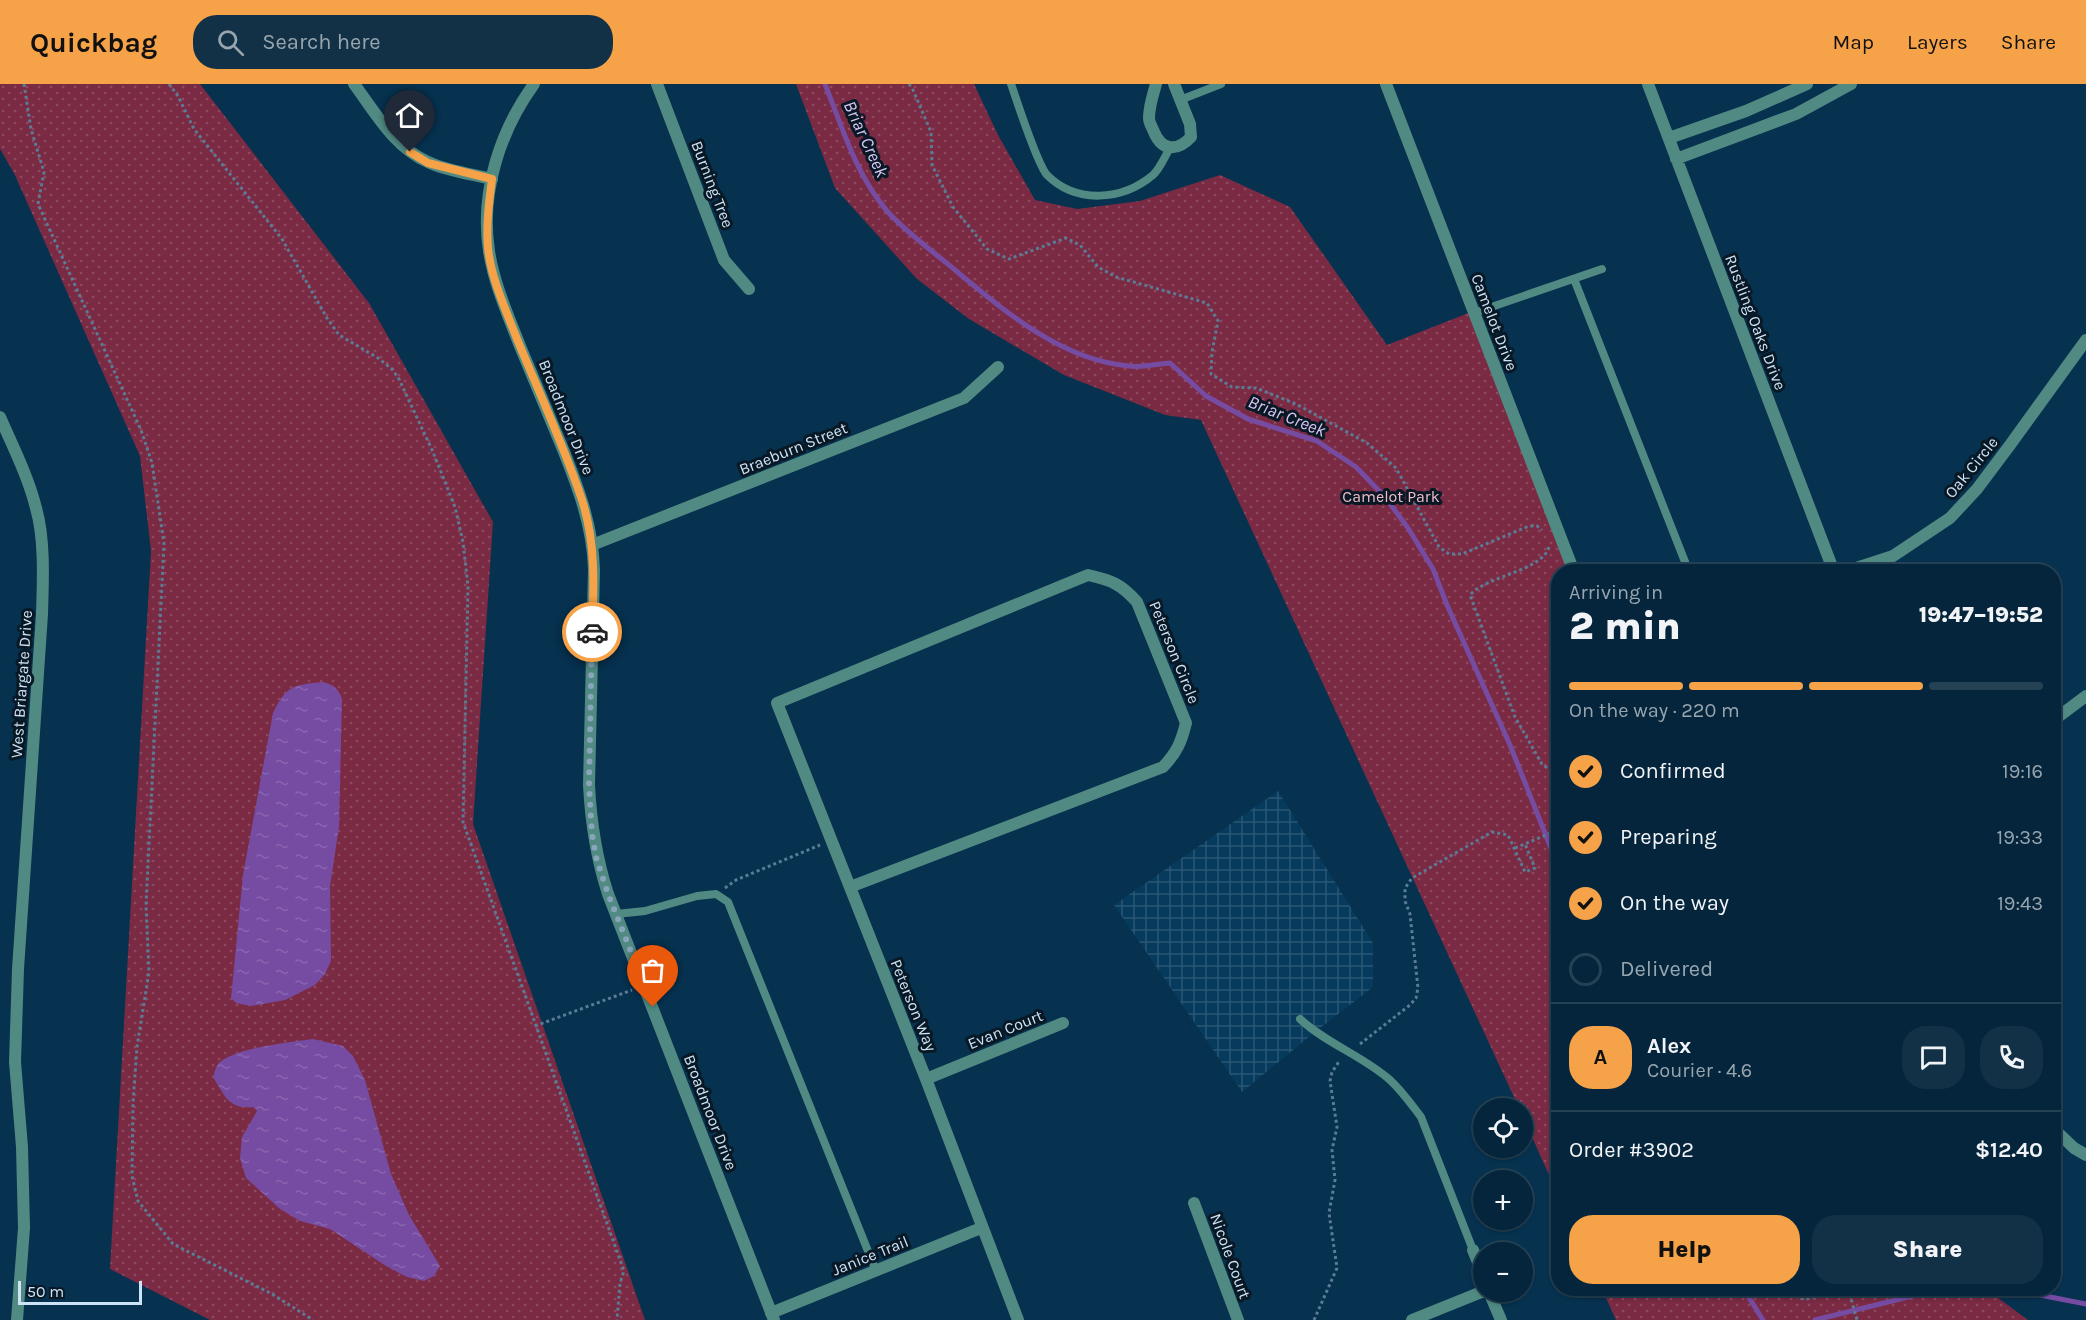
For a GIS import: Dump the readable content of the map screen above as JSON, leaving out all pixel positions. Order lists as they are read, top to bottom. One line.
{"streets":{"street":["Burning Tree","Camelot Drive","Rustling Oaks Drive","Broadmoor Drive","Braeburn Street","Oak Circle","Peterson Circle","West Briargate Drive","Peterson Way","Evan Court","Janice Trail","Nicole Court"]},"crossings":[["Broadmoor Drive","Braeburn Street"],["Broadmoor Drive","Janice Trail"],["Peterson Circle","Peterson Way"],["Peterson Way","Evan Court"],["Peterson Way","Janice Trail"]],"water":["Briar Creek"],"parks":["Camelot Park"],"scale_bar":"50 m","page":{"header":"Quickbag","search":"Search here","nav":["Map","Layers","Share"],"heading":["2 min","Arriving in","19:47–19:52"],"panel":["Alex","Courier · 4.6","Order #3902","$12.40"],"bar":"On the way · 220 m","list":[["Confirmed","19:16"],["Preparing","19:33"],["On the way","19:43"],"Delivered"],"round":"A","map_buttons":["+","−"],"buttons":["Help","Share"],"scale":"50 m"}}
